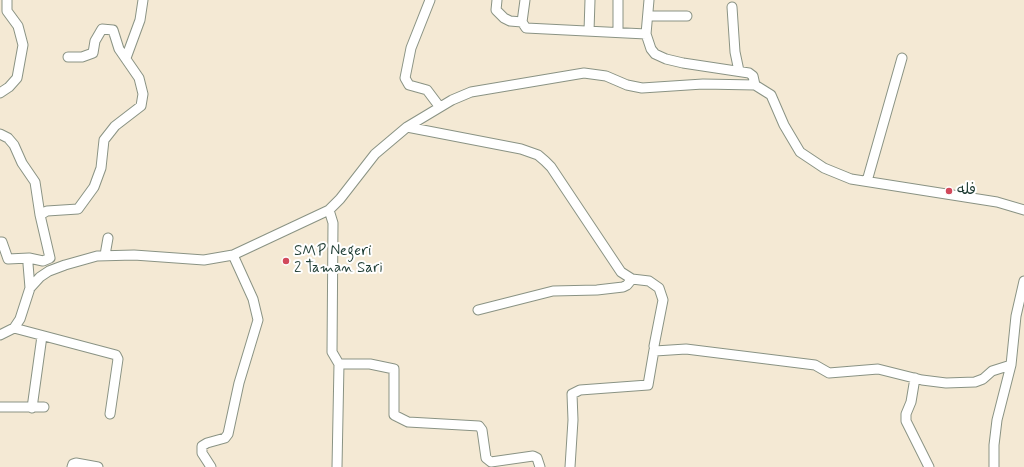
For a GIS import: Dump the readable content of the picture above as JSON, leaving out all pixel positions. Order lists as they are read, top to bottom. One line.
{"places":["فله","SMP Negeri 2 Taman Sari"]}
